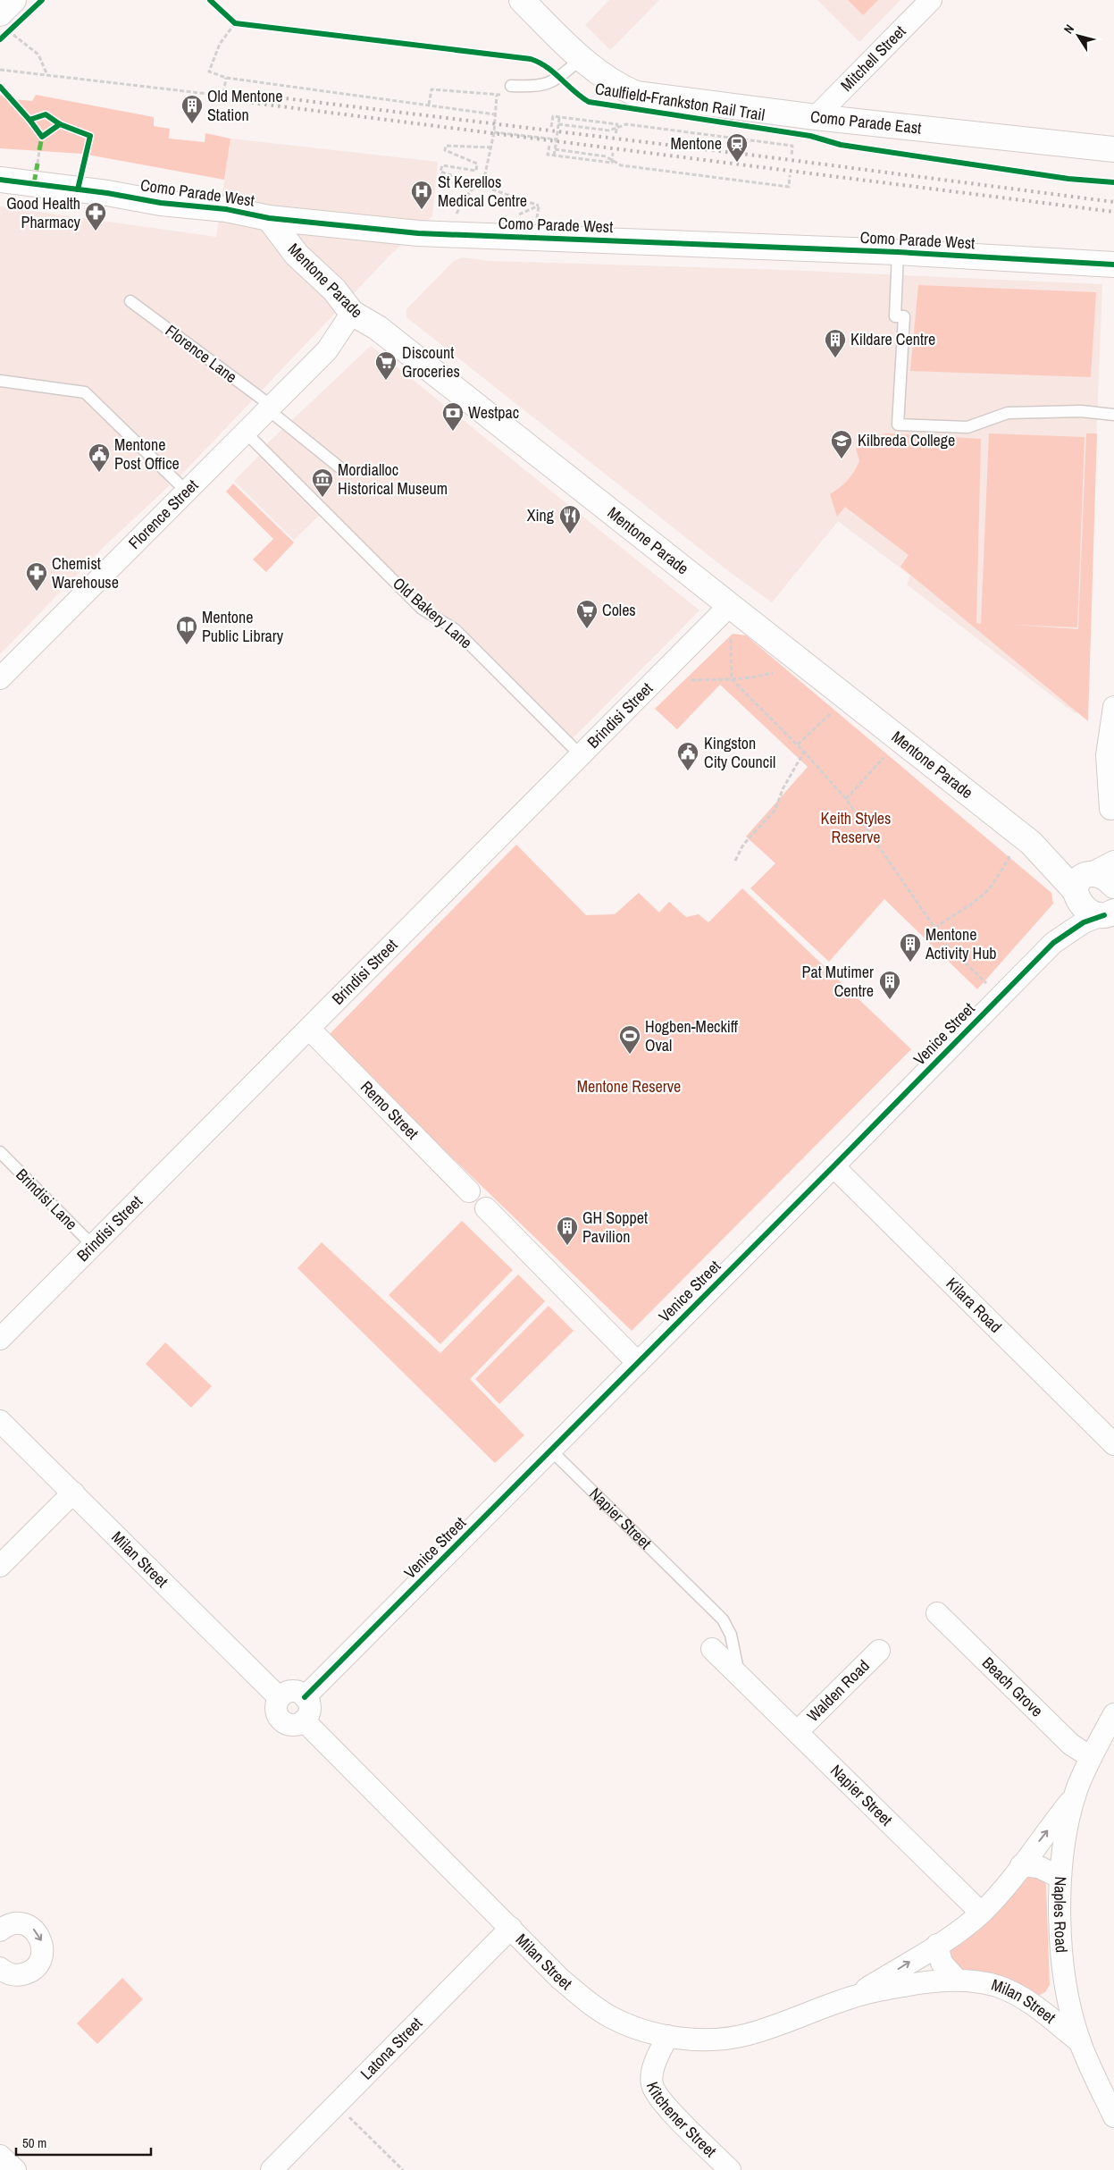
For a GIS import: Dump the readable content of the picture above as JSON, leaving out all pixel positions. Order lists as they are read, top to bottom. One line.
{"streets":{"street":["Mitchell Street","Como Parade East","Como Parade West","Mentone Parade","Florence Street","Brindisi Street","Venice Street","Remo Street","Kilara Road","Napier Street","Milan Street","Beach Grove","Walden Road","Naples Road","Latona Street","Kitchener Street"],"lane":["Florence Lane","Old Bakery Lane","Brindisi Lane"],"cycle path":["Caulfield-Frankston Rail Trail"]},"crossings":[["Mitchell Street","Como Parade East"],["Como Parade West","Mentone Parade"],["Mentone Parade","Florence Street"],["Mentone Parade","Brindisi Street"],["Mentone Parade","Venice Street"],["Florence Lane","Florence Street"],["Florence Street","Old Bakery Lane"],["Old Bakery Lane","Brindisi Street"],["Brindisi Street","Remo Street"],["Brindisi Street","Brindisi Lane"],["Venice Street","Kilara Road"],["Venice Street","Napier Street"],["Venice Street","Milan Street"],["Napier Street","Milan Street"],["Napier Street","Walden Road"],["Milan Street","Naples Road"],["Milan Street","Latona Street"],["Milan Street","Kitchener Street"],["Beach Grove","Naples Road"]],"parks":["Keith Styles Reserve","Mentone Reserve"],"places":{"building":["Old Mentone Station","Kildare Centre","Mentone Activity Hub","Pat Mutimer Centre","GH Soppet Pavilion"],"station":["Mentone"],"hospital":["St Kerellos Medical Centre"],"pharmacy":["Good Health Pharmacy","Chemist Warehouse"],"supermarket":["Discount Groceries","Coles"],"bank":["Westpac"],"school or university":["Kilbreda College"],"public building":["Mentone Post Office","Kingston City Council"],"museum":["Mordialloc Historical Museum"],"restaurant":["Xing"],"library":["Mentone Public Library"],"sports":["Hogben-Meckiff Oval"]},"scale_bar":"50 m","north":"top left"}
